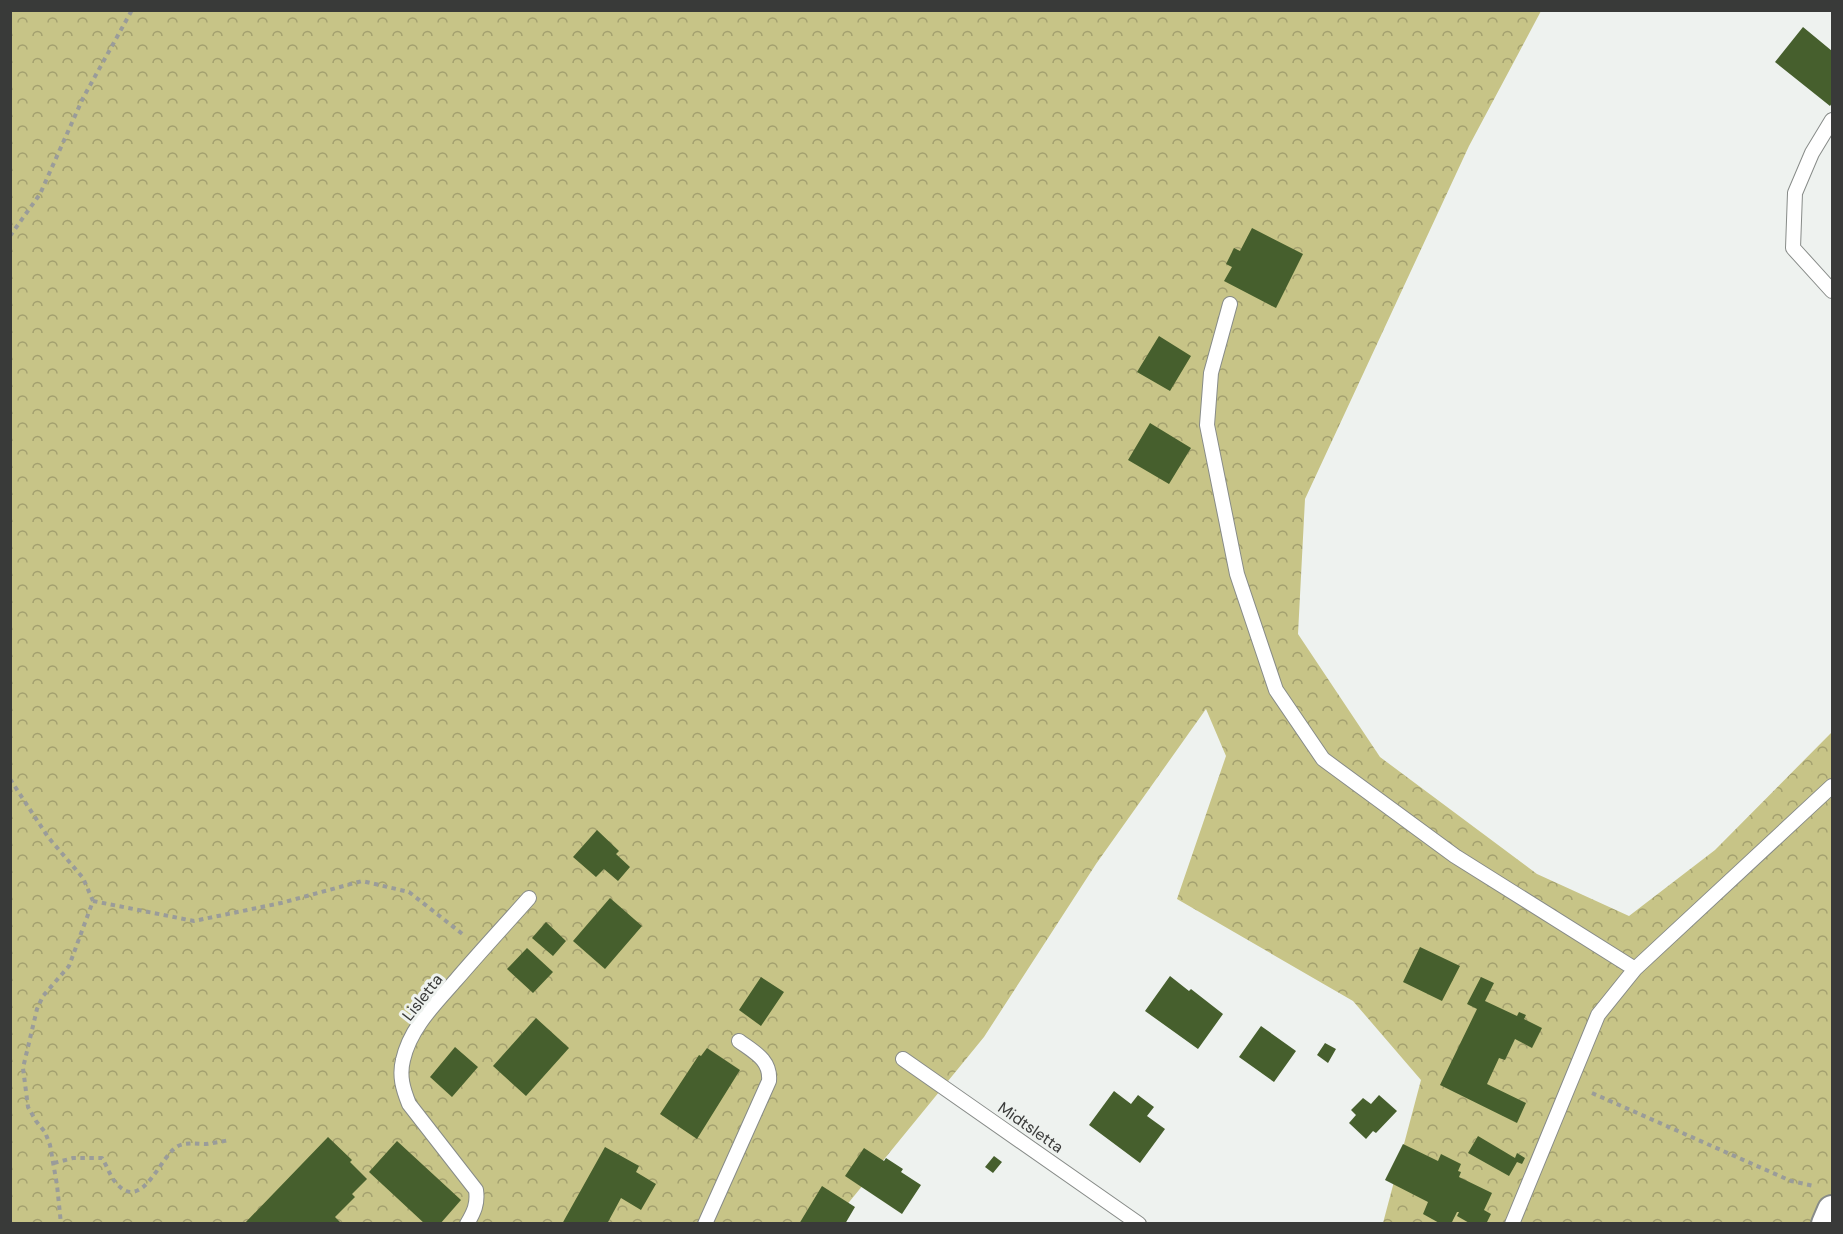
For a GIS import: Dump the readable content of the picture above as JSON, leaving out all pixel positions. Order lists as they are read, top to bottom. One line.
{"streets":{"lane":["Lisletta","Midtsletta"]}}
